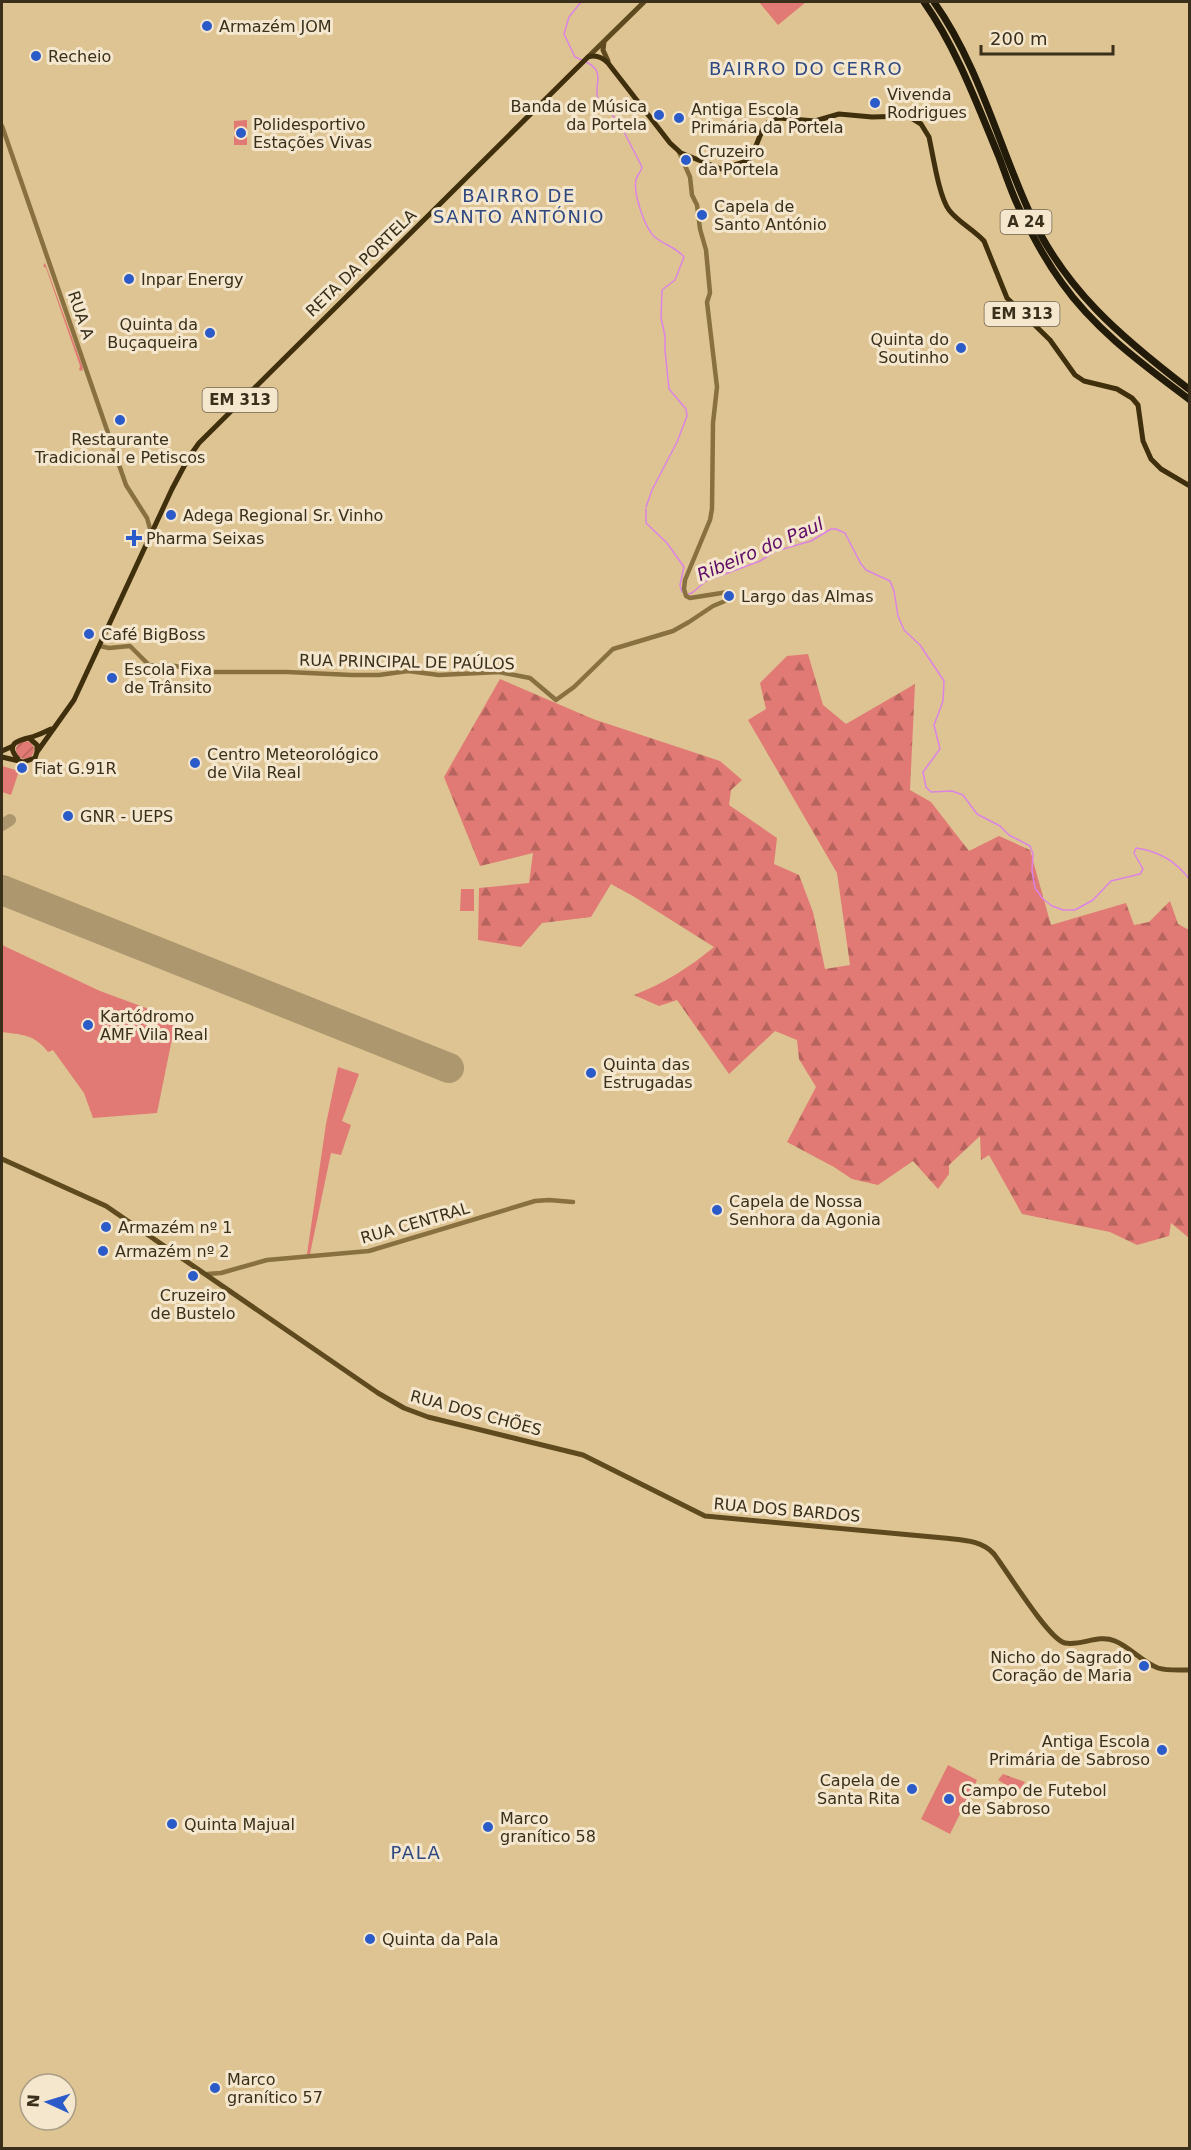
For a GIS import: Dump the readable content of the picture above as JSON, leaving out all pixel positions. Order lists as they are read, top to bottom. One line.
{"streets":{"highway":["A 24"],"main road":["RETA DA PORTELA","EM 313","RUA DOS CHÕES","RUA DOS BARDOS"],"street":["RUA A","RUA PRINCIPAL DE PAÚLOS","RUA CENTRAL"]},"crossings":[["RETA DA PORTELA","EM 313"],["EM 313","RUA PRINCIPAL DE PAÚLOS"],["RUA CENTRAL","RUA DOS CHÕES"],["RUA DOS CHÕES","RUA DOS BARDOS"]],"districts":["BAIRRO DO CERRO","BAIRRO DE SANTO ANTÓNIO","PALA"],"water":["Ribeiro do Paul"],"places":{"other":["Armazém JOM","Recheio","Vivenda Rodrigues","Banda de Música da Portela","Antiga Escola Primária da Portela","Polidesportivo Estações Vivas","Cruzeiro da Portela","Capela de Santo António","Inpar Energy","Quinta da Buçaqueira","Quinta do Soutinho","Restaurante Tradicional e Petiscos","Adega Regional Sr. Vinho","Largo das Almas","Café BigBoss","Escola Fixa de Trânsito","Centro Meteorológico de Vila Real","Fiat G.91R","GNR - UEPS","Kartódromo AMF Vila Real","Quinta das Estrugadas","Capela de Nossa Senhora da Agonia","Armazém nº 1","Armazém nº 2","Cruzeiro de Bustelo","Nicho do Sagrado Coração de Maria","Antiga Escola Primária de Sabroso","Capela de Santa Rita","Campo de Futebol de Sabroso","Quinta Majual","Marco granítico 58","Quinta da Pala","Marco granítico 57"],"health":["Pharma Seixas"]},"scale_bar":"200 m","north":"left"}
